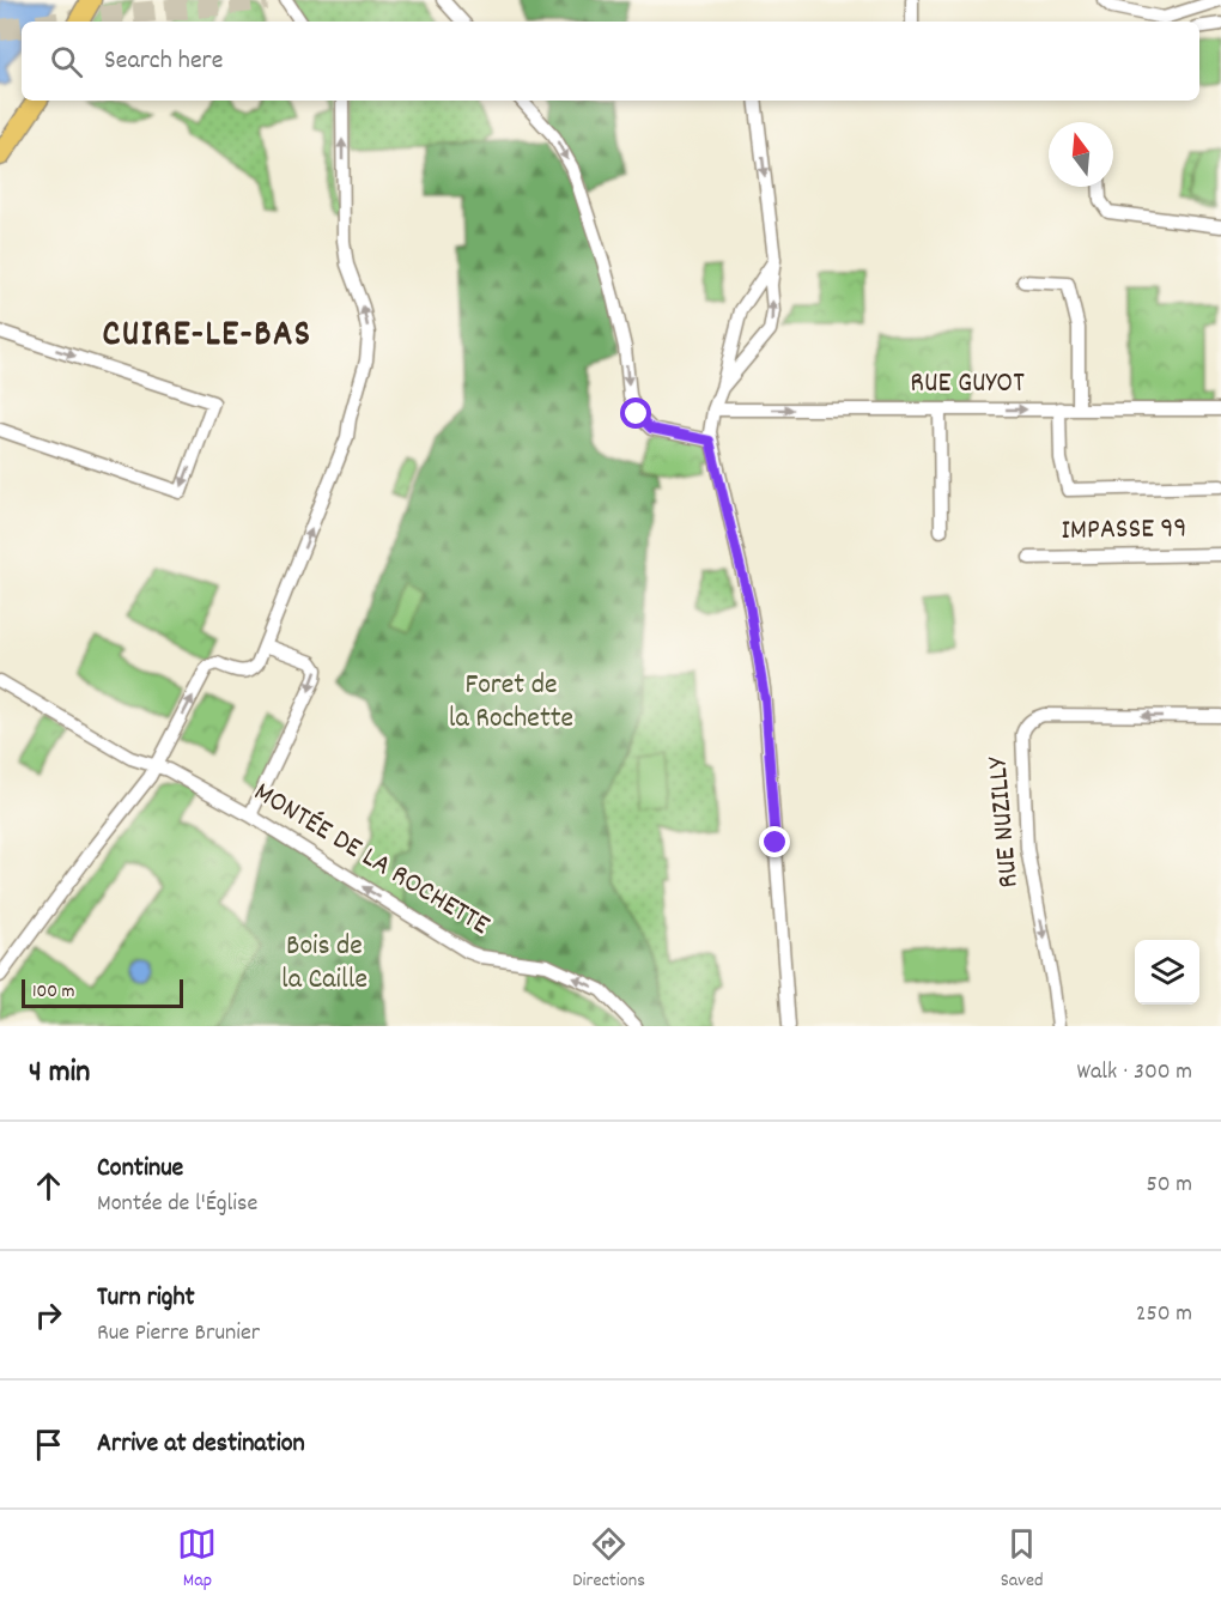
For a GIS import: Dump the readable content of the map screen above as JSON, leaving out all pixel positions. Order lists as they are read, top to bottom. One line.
{"streets":{"street":["RUE GUYOT","IMPASSE 99","RUE NUZILLY","MONTÉE DE LA ROCHETTE"]},"one_way":["RUE GUYOT","MONTÉE DE LA ROCHETTE"],"districts":["CUIRE-LE-BAS"],"parks":["Foret de la Rochette","Bois de la Caille"],"scale_bar":"100 m","north":"top","page":{"search":"Search here","scale":"100 m","heading":["4 min","Walk · 300 m"],"list":[["Continue","Montée de l'Église","50 m"],["Turn right","Rue Pierre Brunier","250 m"],"Arrive at destination"],"nav":["Map","Directions","Saved"]}}
